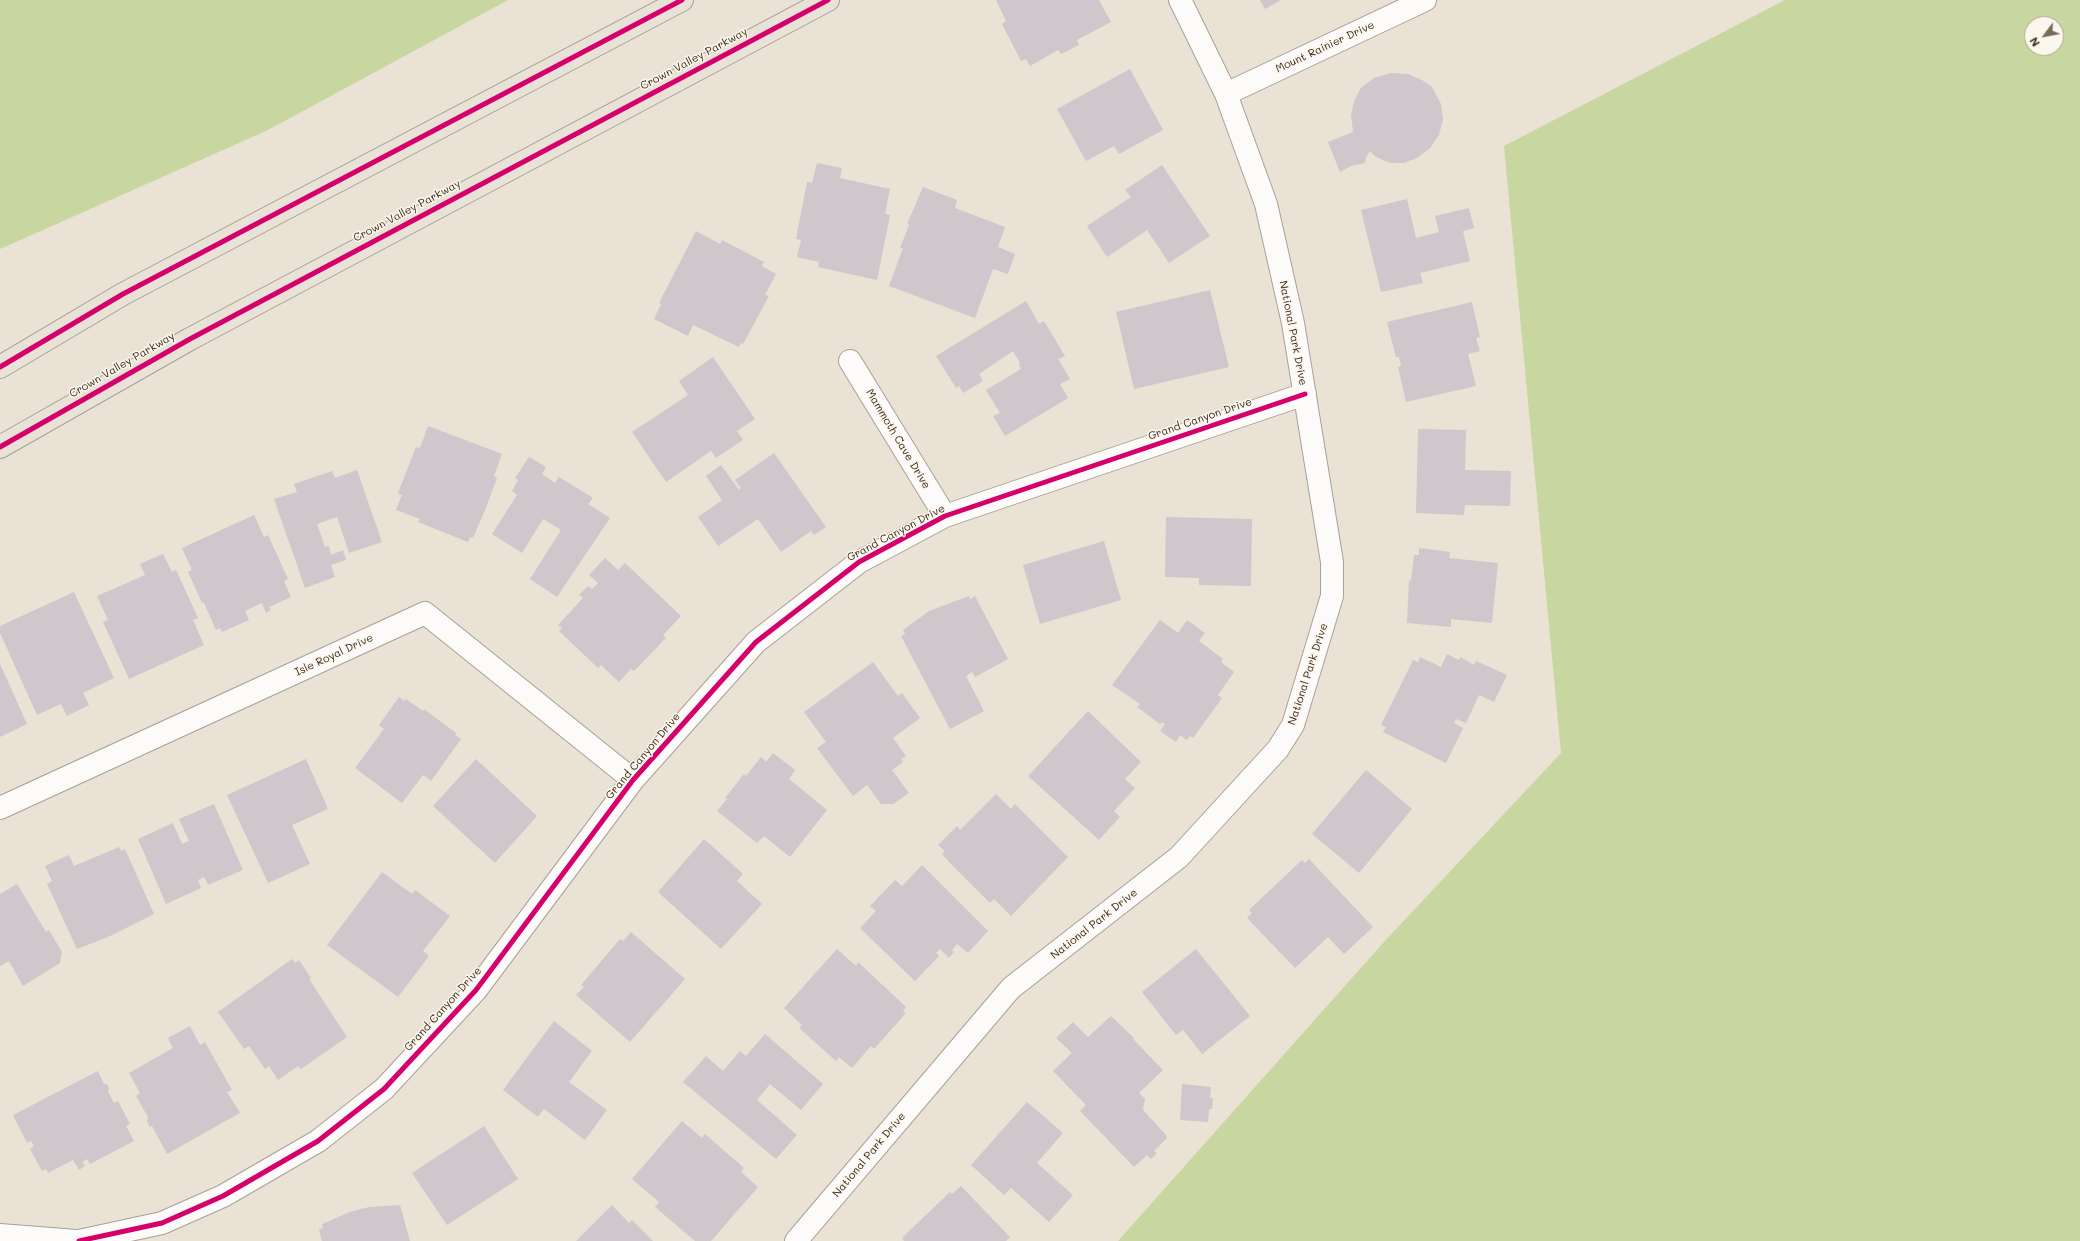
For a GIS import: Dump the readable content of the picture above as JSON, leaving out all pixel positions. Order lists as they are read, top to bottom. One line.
{"streets":{"main road":["Crown Valley Parkway"],"street":["Mount Rainier Drive","National Park Drive","Grand Canyon Drive","Mammoth Cave Drive","Isle Royal Drive"]},"crossings":[["Mount Rainier Drive","National Park Drive"],["National Park Drive","Grand Canyon Drive"],["Grand Canyon Drive","Mammoth Cave Drive"],["Grand Canyon Drive","Isle Royal Drive"]],"north":"bottom left"}
